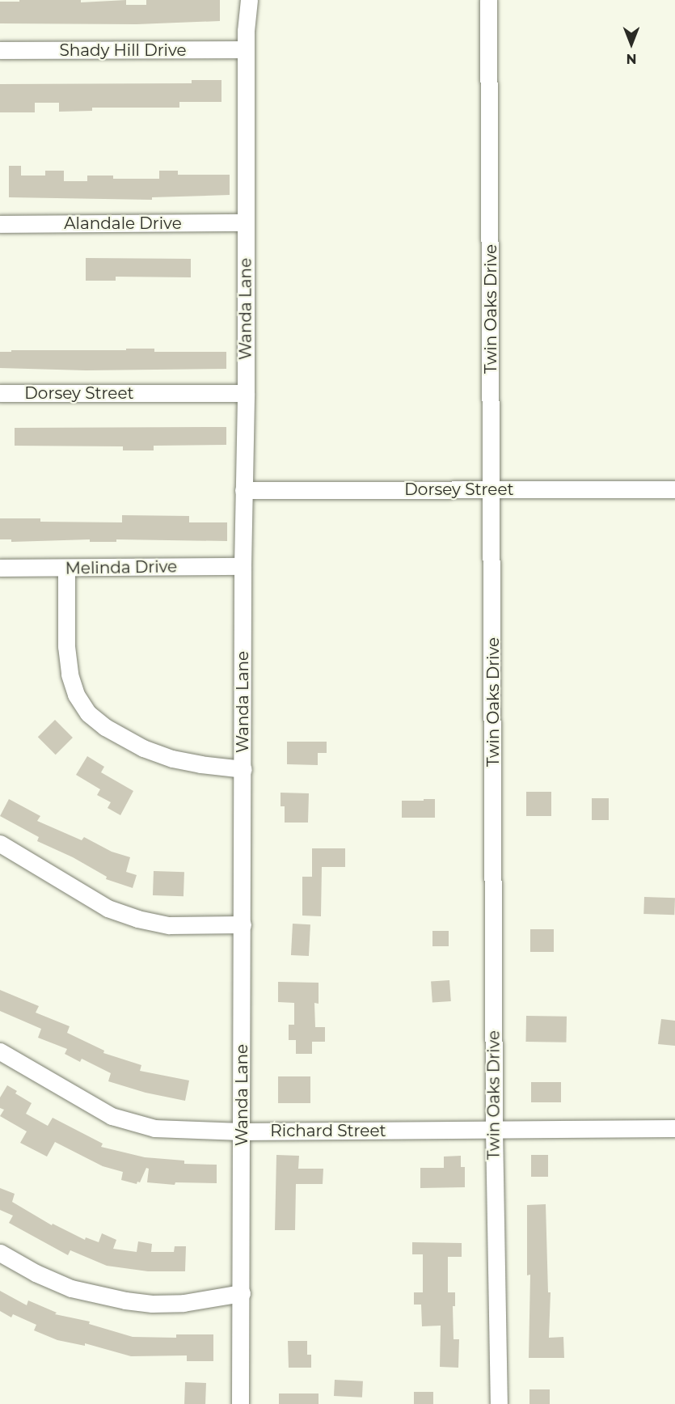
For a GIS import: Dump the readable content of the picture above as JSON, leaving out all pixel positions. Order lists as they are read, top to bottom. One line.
{"streets":{"street":["Shady Hill Drive","Alandale Drive","Wanda Lane","Twin Oaks Drive","Dorsey Street","Melinda Drive","Richard Street"]},"crossings":[["Shady Hill Drive","Wanda Lane"],["Alandale Drive","Wanda Lane"],["Wanda Lane","Dorsey Street"],["Wanda Lane","Melinda Drive"],["Wanda Lane","Richard Street"],["Twin Oaks Drive","Dorsey Street"],["Twin Oaks Drive","Richard Street"]],"north":"bottom"}
